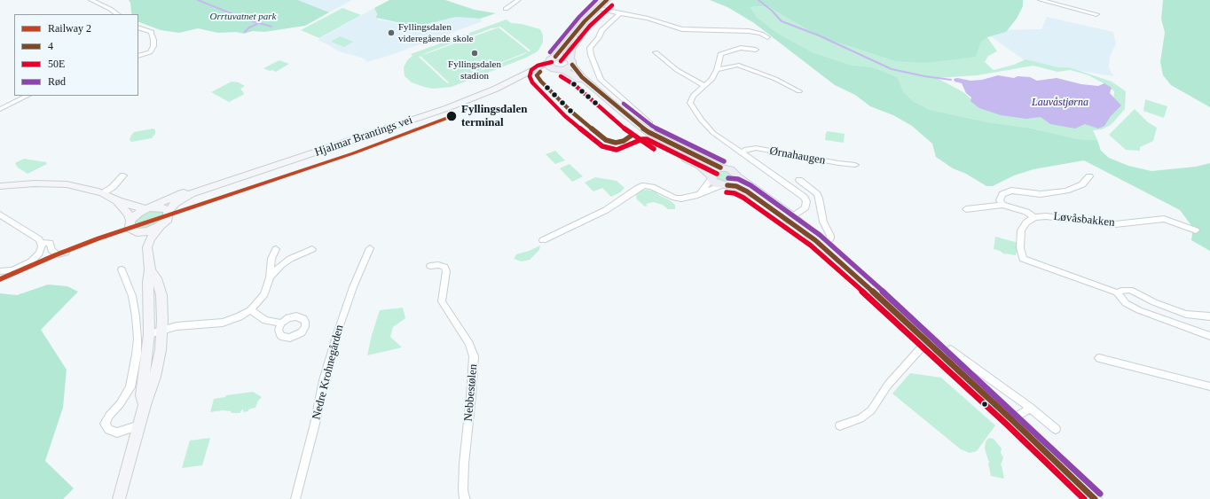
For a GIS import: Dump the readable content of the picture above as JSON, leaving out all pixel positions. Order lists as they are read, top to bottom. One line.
{"streets":{"main road":["Hjalmar Brantings vei"],"street":["Ørnahaugen","Løvåsbakken","Nedre Krohnegården","Nebbestølen"]},"water":["Lauvåstjørna"],"parks":["Orrtuvatnet park"],"places":["Fyllingsdalen videregående skole","Fyllingsdalen stadion","Fyllingsdalen terminal"],"lines":["transit line 4","transit line Rød","transit line 50E","rail line 2"],"legend":["Railway 2","4","50E","Rød"]}
